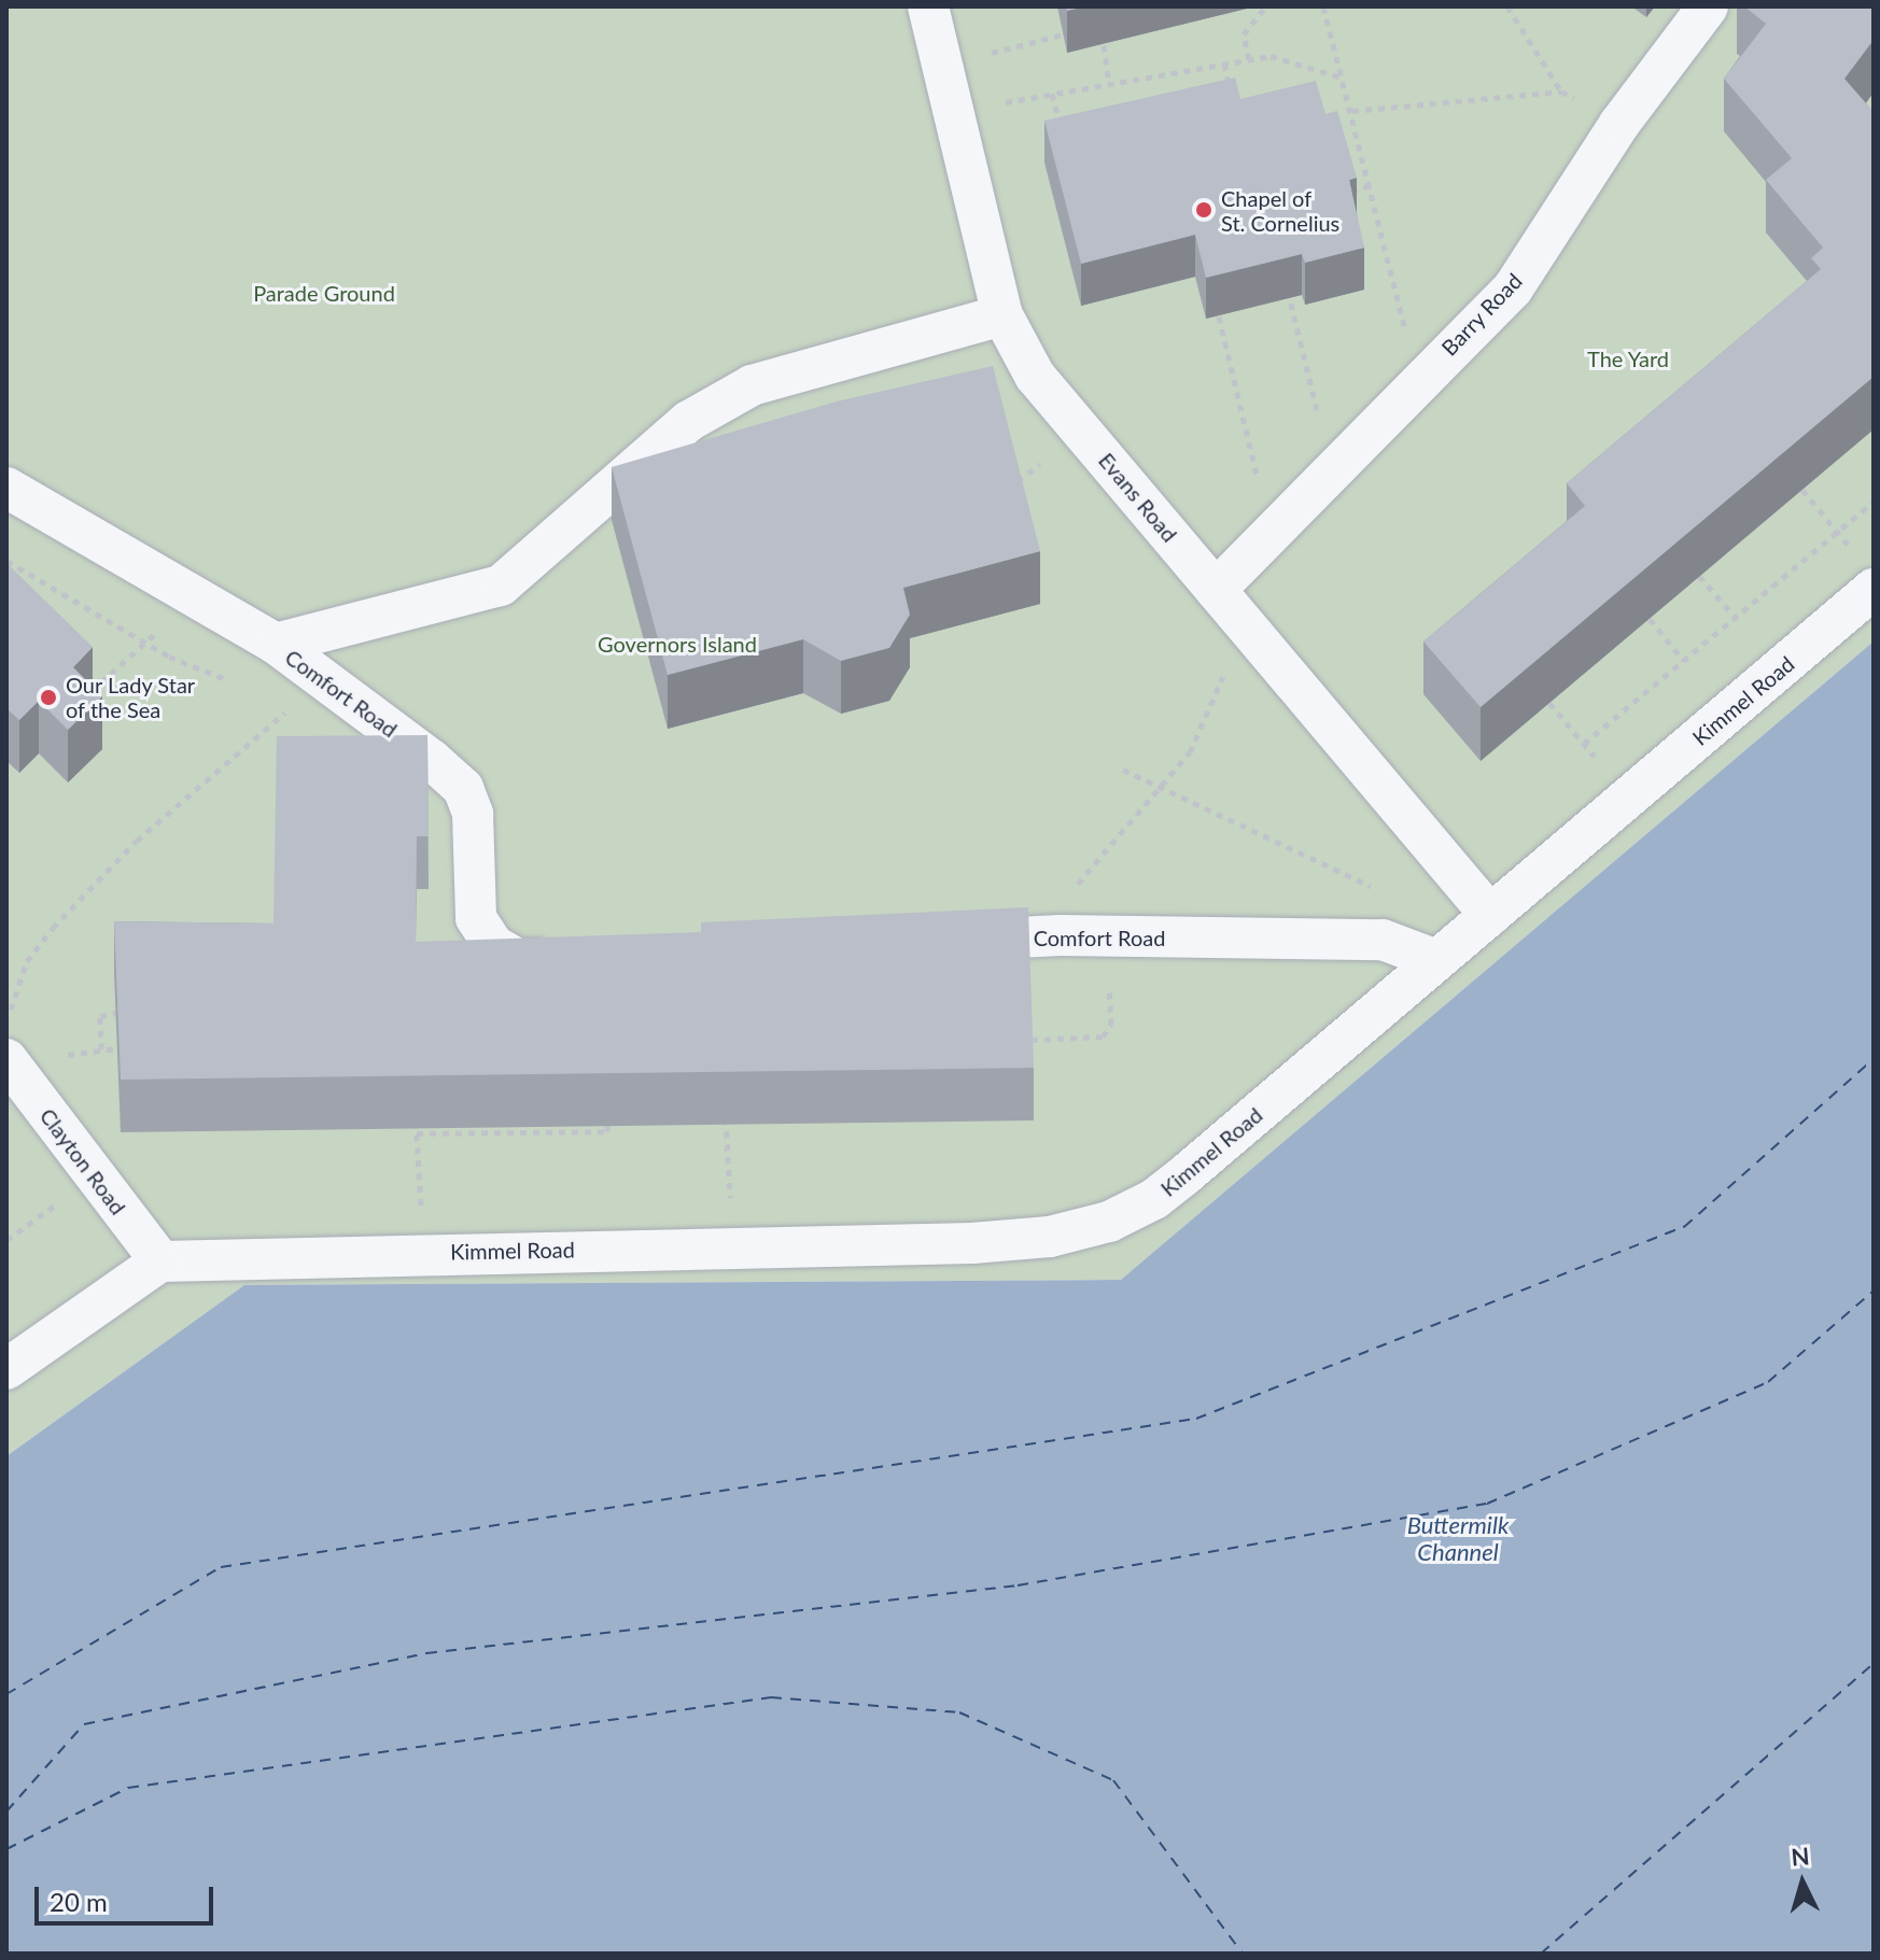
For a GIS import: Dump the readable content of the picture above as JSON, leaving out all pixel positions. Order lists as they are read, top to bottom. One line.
{"streets":{"street":["Barry Road","Evans Road","Comfort Road","Kimmel Road","Clayton Road"]},"crossings":[["Barry Road","Evans Road"],["Evans Road","Comfort Road"],["Evans Road","Kimmel Road"],["Comfort Road","Kimmel Road"],["Kimmel Road","Clayton Road"]],"water":["Buttermilk Channel"],"parks":["Parade Ground","The Yard","Governors Island"],"places":["Chapel of St. Cornelius","Our Lady Star of the Sea"],"scale_bar":"20 m","north":"top"}
